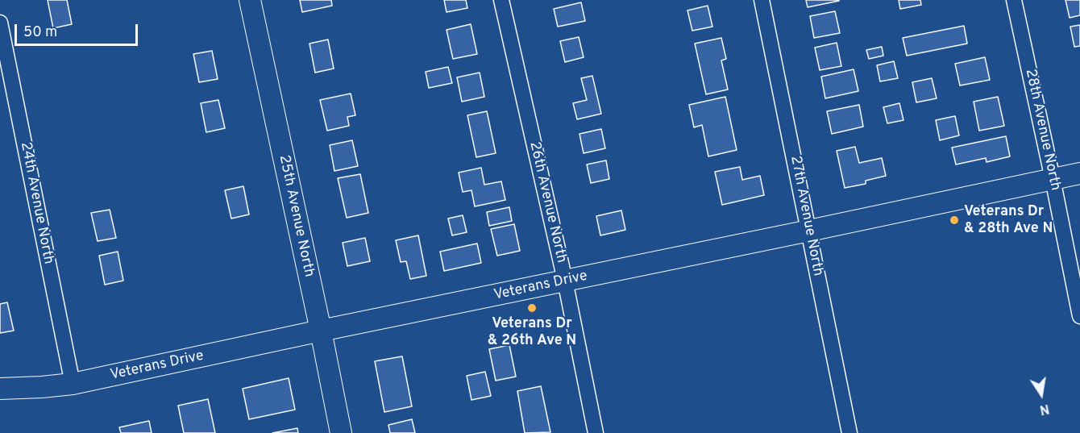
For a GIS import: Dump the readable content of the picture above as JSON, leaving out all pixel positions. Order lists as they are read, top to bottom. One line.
{"streets":{"main road":["25th Avenue North","Veterans Drive"],"street":["28th Avenue North","26th Avenue North","24th Avenue North","27th Avenue North"]},"crossings":[["28th Avenue North","Veterans Drive"],["26th Avenue North","Veterans Drive"],["24th Avenue North","Veterans Drive"],["25th Avenue North","Veterans Drive"],["27th Avenue North","Veterans Drive"]],"places":["Veterans Dr & 28th Ave N","Veterans Dr & 26th Ave N"],"scale_bar":"50 m","north":"bottom"}
